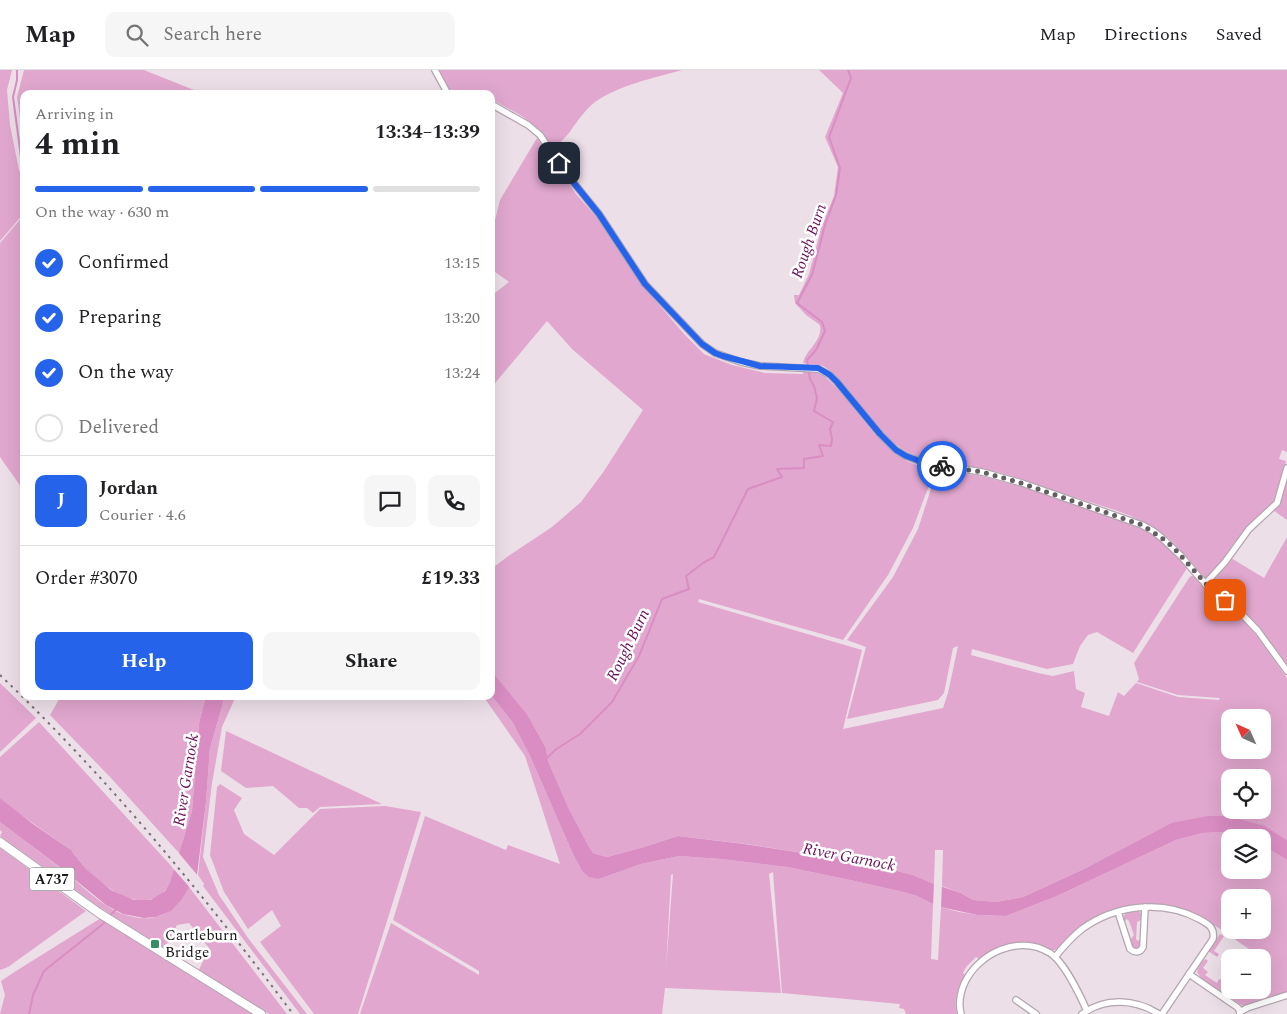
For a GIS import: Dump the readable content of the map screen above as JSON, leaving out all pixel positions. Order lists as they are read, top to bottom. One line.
{"streets":{"highway":["A737"]},"water":["Rough Burn","River Garnock"],"places":{"transit":["Cartleburn Bridge"]},"north":"top left","page":{"header":"Map","search":"Search here","nav":["Map","Directions","Saved"],"heading":["4 min","Arriving in","13:34–13:39"],"panel":["Jordan","Courier · 4.6","Order #3070","£19.33"],"bar":"On the way · 630 m","list":[["Confirmed","13:15"],["Preparing","13:20"],["On the way","13:24"],"Delivered"],"round":"J","buttons":["Help","Share"],"map_buttons":["+","−"]}}
